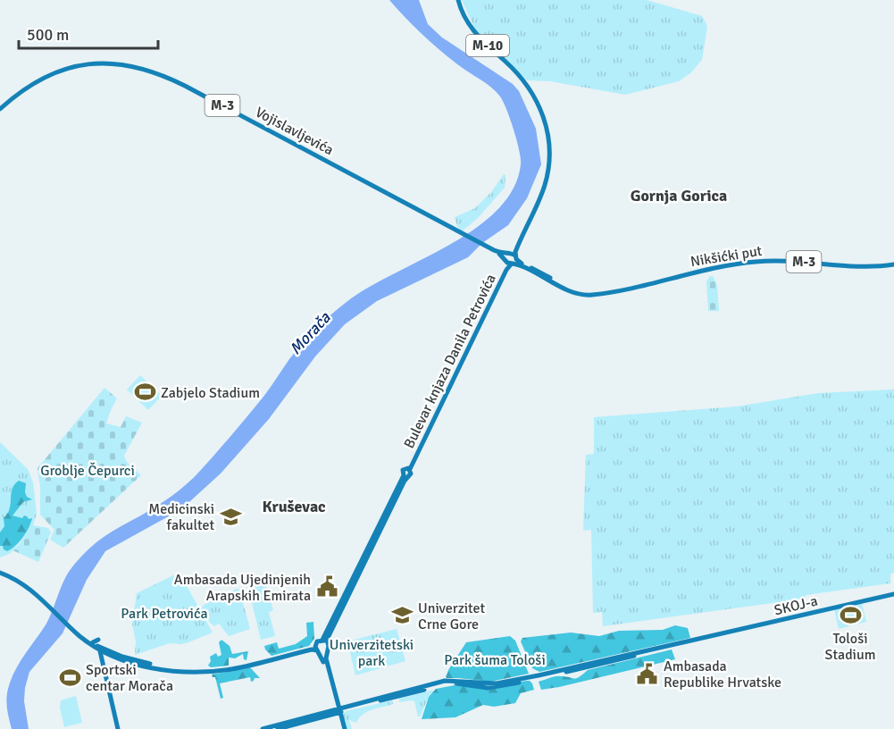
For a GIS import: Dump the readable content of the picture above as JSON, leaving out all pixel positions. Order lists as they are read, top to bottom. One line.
{"streets":{"main road":["M-10","M-3","Vojislavljevića","Nikšićki put","Bulevar knjaza Danila Petrovića","SKOJ-a"]},"crossings":[["M-10","Vojislavljevića"],["M-10","Nikšićki put"],["M-10","Bulevar knjaza Danila Petrovića"],["Vojislavljevića","Nikšićki put"],["Vojislavljevića","Bulevar knjaza Danila Petrovića"],["Nikšićki put","Bulevar knjaza Danila Petrovića"]],"districts":["Gornja Gorica","Kruševac"],"water":["Morača"],"parks":["Groblje Čepurci","Park Petrovića","Univerzitetski park","Park šuma Tološi"],"places":{"sports":["Zabjelo Stadium","Tološi Stadium","Sportski centar Morača"],"school or university":["Medicinski fakultet","Univerzitet Crne Gore"],"public building":["Ambasada Ujedinjenih Arapskih Emirata","Ambasada Republike Hrvatske"]},"scale_bar":"500 m"}
